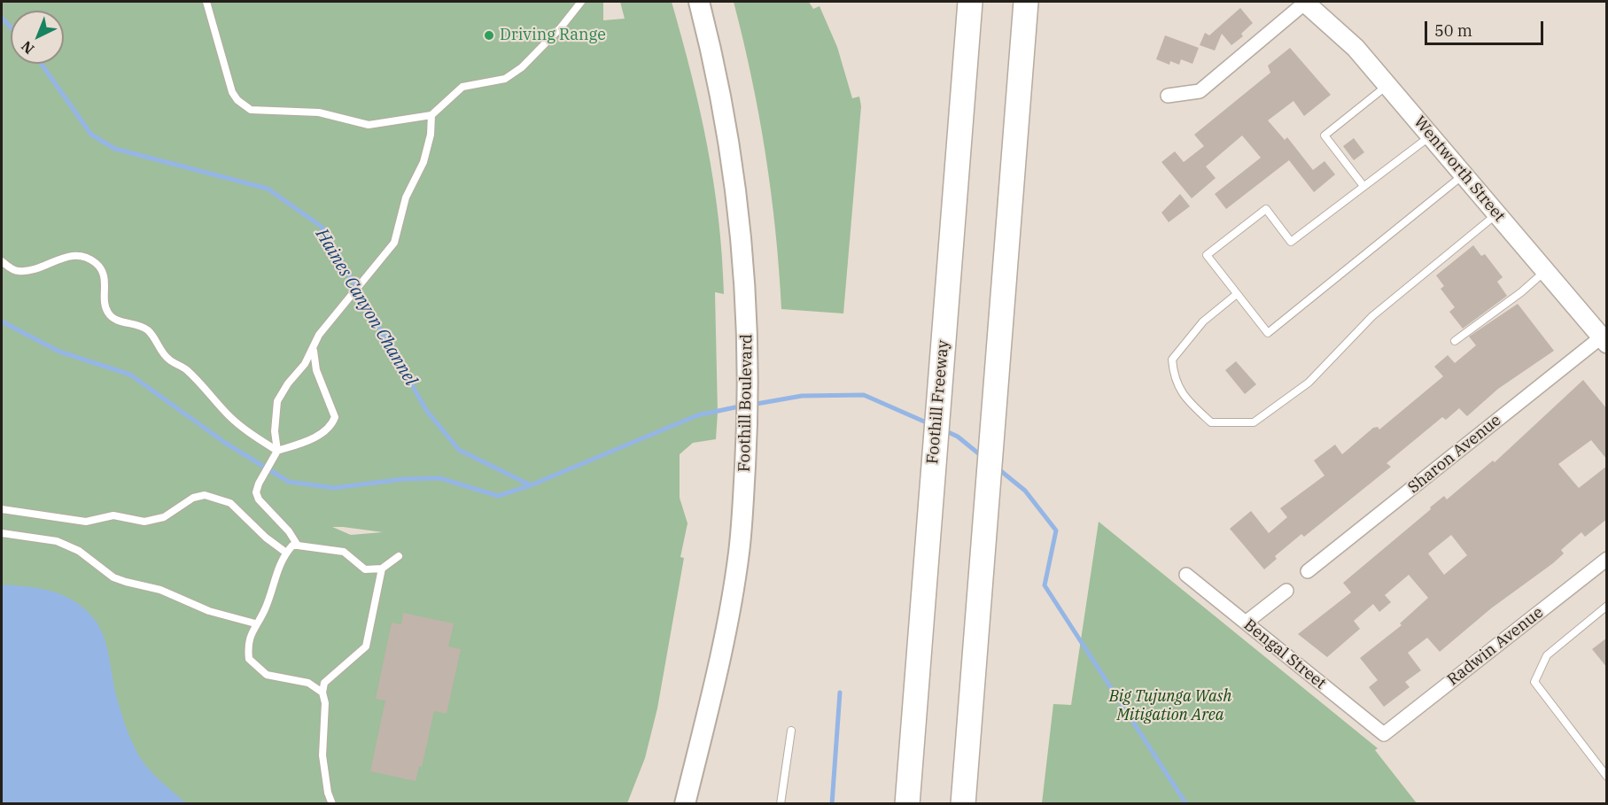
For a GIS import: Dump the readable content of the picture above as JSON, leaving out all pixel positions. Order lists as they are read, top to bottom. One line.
{"streets":{"highway":["Foothill Freeway"],"main road":["Wentworth Street","Foothill Boulevard"],"street":["Sharon Avenue","Radwin Avenue","Bengal Street"]},"crossings":[["Wentworth Street","Sharon Avenue"],["Radwin Avenue","Bengal Street"]],"water":["Haines Canyon Channel"],"parks":["Big Tujunga Wash Mitigation Area"],"places":["Driving Range"],"scale_bar":"50 m","north":"bottom left"}
